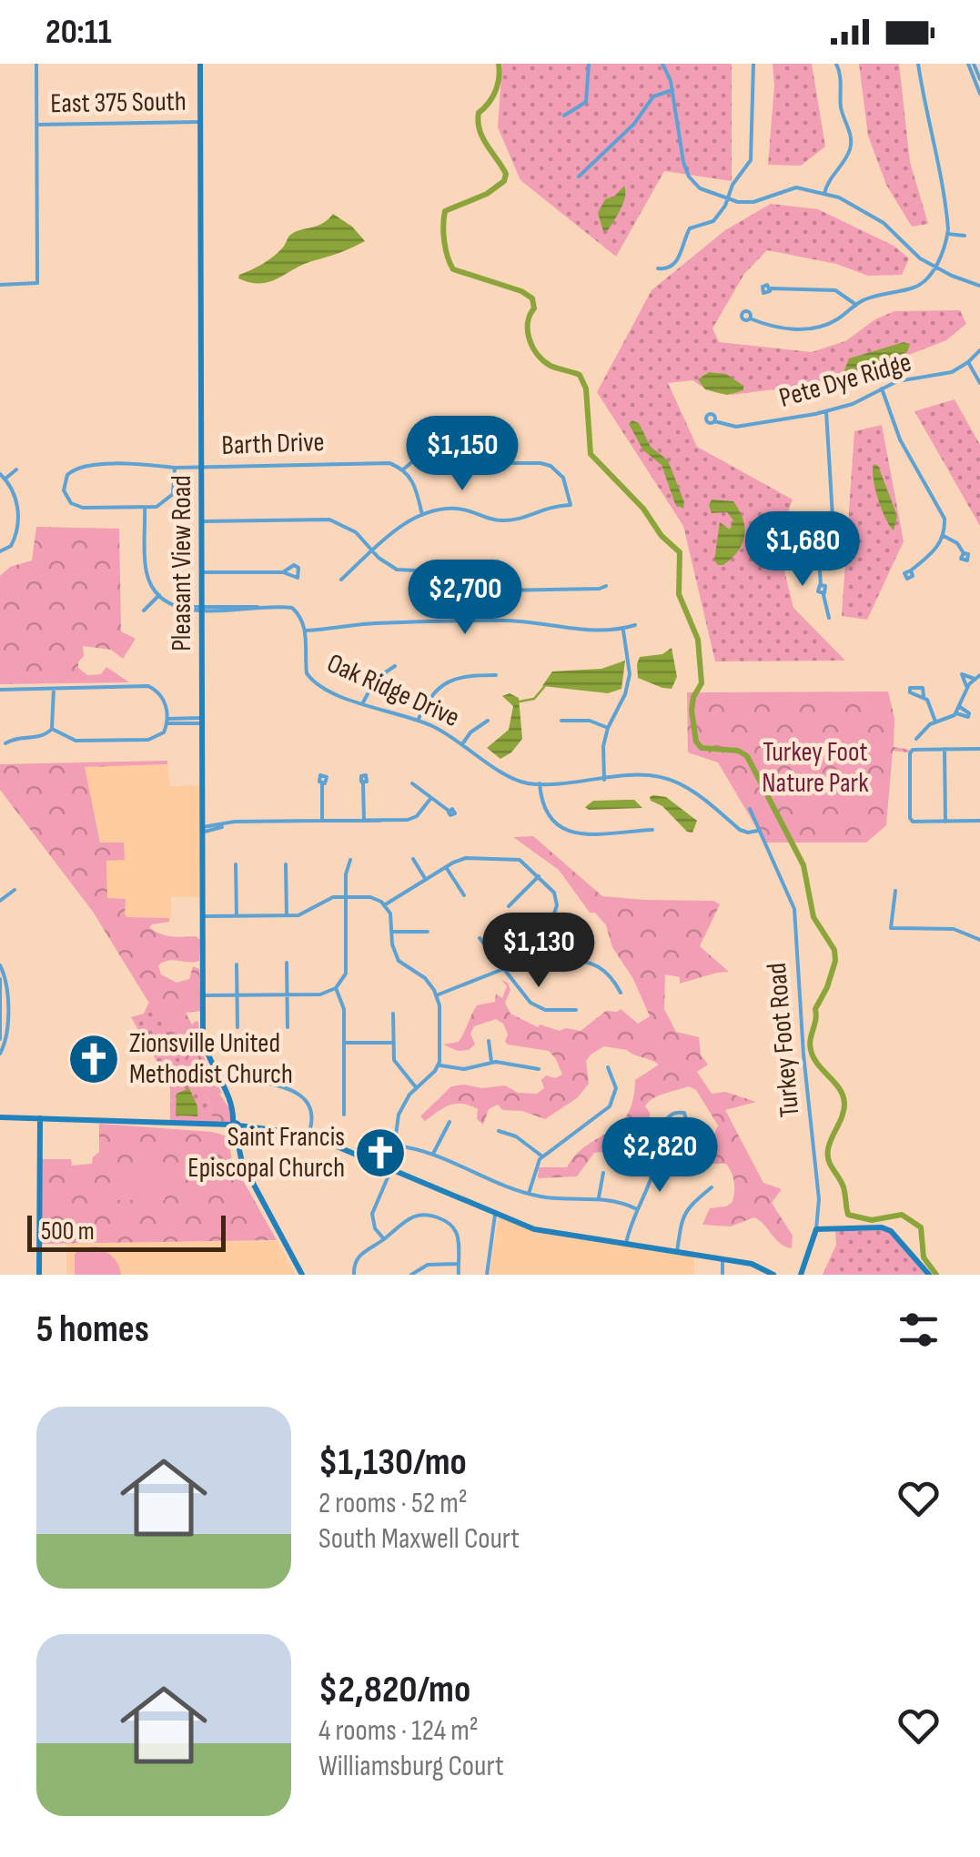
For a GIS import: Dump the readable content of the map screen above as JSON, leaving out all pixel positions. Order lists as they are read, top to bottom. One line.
{"streets":{"main road":["Pleasant View Road","Turkey Foot Road"],"street":["East 375 South","Pete Dye Ridge","Barth Drive","Oak Ridge Drive"]},"crossings":[["East 375 South","Pleasant View Road"],["Barth Drive","Pleasant View Road"],["Pleasant View Road","Oak Ridge Drive"],["Oak Ridge Drive","Turkey Foot Road"]],"parks":["Turkey Foot Nature Park"],"places":{"church":["Zionsville United Methodist Church","Saint Francis Episcopal Church"]},"scale_bar":"500 m","page":{"status":"20:11","price":["$1,150","$1,680","$2,700","$1,130","$2,820"],"scale":"500 m","heading":"5 homes","list":[{"name":"$1,130/mo","note":"2 rooms · 52 m² · South Maxwell Court"},{"name":"$2,820/mo","note":"4 rooms · 124 m² · Williamsburg Court"}]}}
